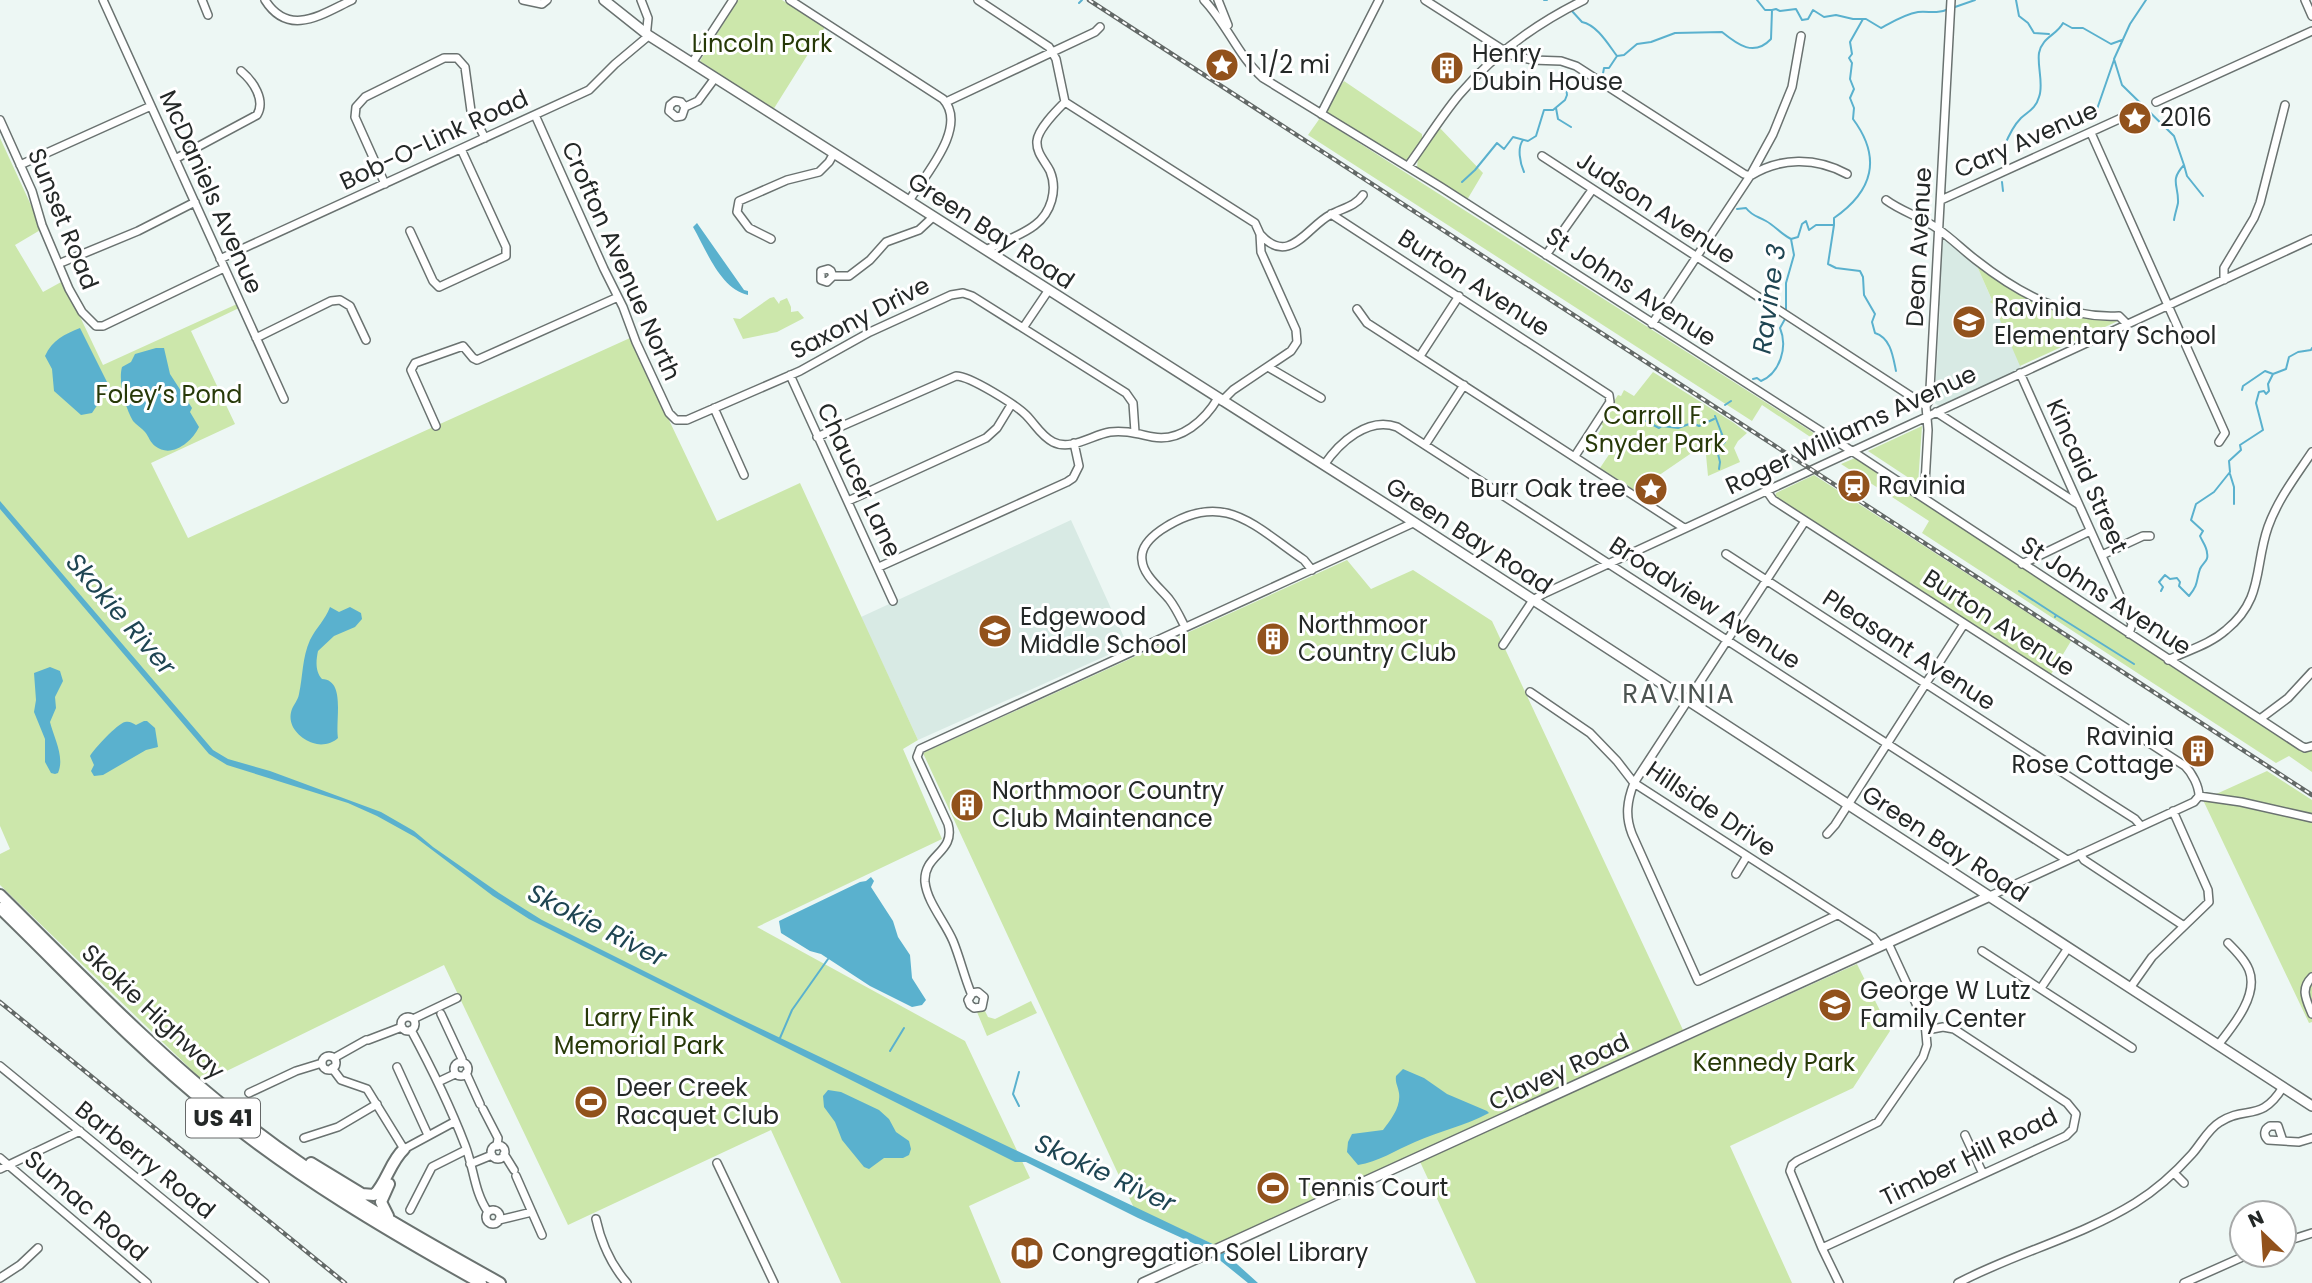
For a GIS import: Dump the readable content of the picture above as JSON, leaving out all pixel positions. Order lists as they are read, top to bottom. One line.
{"streets":{"highway":["Skokie Highway","US 41"],"main road":["Green Bay Road","Clavey Road"],"street":["Bob-O-Link Road","Cary Avenue","McDaniels Avenue","Judson Avenue","Sunset Road","Dean Avenue","Crofton Avenue North","Burton Avenue","St Johns Avenue","Saxony Drive","Roger Williams Avenue","Kincaid Street","Chaucer Lane","Broadview Avenue","Pleasant Avenue","Hillside Drive","Timber Hill Road","Barberry Road","Sumac Road"]},"crossings":[["Bob-O-Link Road","McDaniels Avenue"],["Bob-O-Link Road","Green Bay Road"],["Bob-O-Link Road","Crofton Avenue North"],["Cary Avenue","Dean Avenue"],["McDaniels Avenue","Sunset Road"],["Judson Avenue","Dean Avenue"],["Green Bay Road","Roger Williams Avenue"],["Green Bay Road","Broadview Avenue"],["Green Bay Road","Clavey Road"],["Dean Avenue","St Johns Avenue"],["Dean Avenue","Roger Williams Avenue"],["Crofton Avenue North","Saxony Drive"],["Burton Avenue","Roger Williams Avenue"],["St Johns Avenue","Roger Williams Avenue"],["St Johns Avenue","Kincaid Street"],["Saxony Drive","Chaucer Lane"],["Roger Williams Avenue","Kincaid Street"],["Roger Williams Avenue","Broadview Avenue"],["Hillside Drive","Clavey Road"]],"districts":["RAVINIA"],"water":["Ravine 3","Skokie River"],"parks":["Lincoln Park","Foley’s Pond","Carroll F. Snyder Park","Larry Fink Memorial Park","Kennedy Park"],"places":{"place":["1 1/2 mi","2016","Burr Oak tree"],"building":["Henry Dubin House","Northmoor Country Club","Ravinia Rose Cottage","Northmoor Country Club Maintenance"],"school or university":["Ravinia Elementary School","Edgewood Middle School","George W Lutz Family Center"],"station":["Ravinia"],"sports":["Deer Creek Racquet Club","Tennis Court"],"library":["Congregation Solel Library"]},"north":"top left"}
